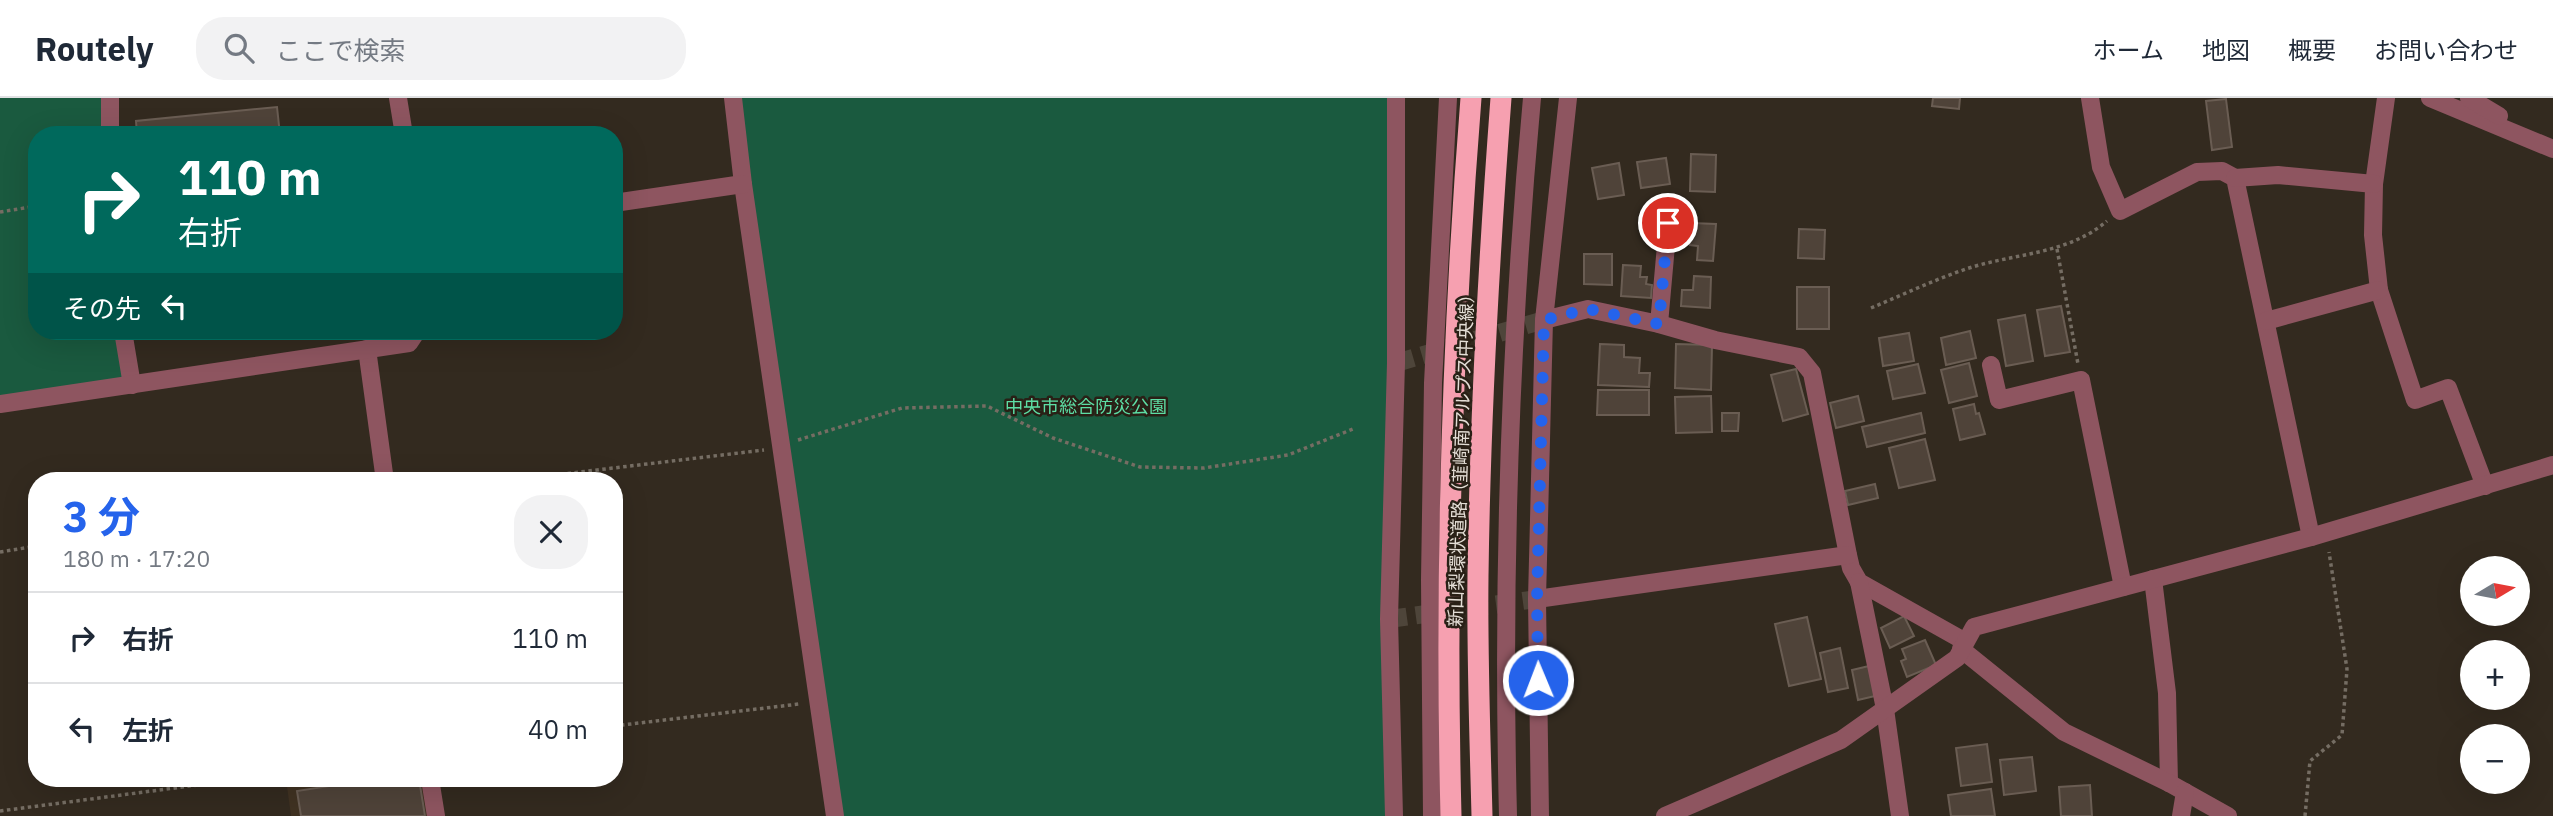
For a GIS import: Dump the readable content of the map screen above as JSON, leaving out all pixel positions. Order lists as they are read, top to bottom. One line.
{"streets":{"highway":["新山梨環状道路（韮崎南アルプス中央線）"]},"parks":["中央市総合防災公園"],"north":"right","page":{"header":"Routely","search":"ここで検索","nav":["ホーム","地図","概要","お問い合わせ"],"turn":["110 m","右折"],"then":"その先","heading":["3 分","180 m · 17:20"],"map_buttons":["+","−"],"list":[{"name":"右折","value":"110 m"},{"name":"左折","value":"40 m"}]}}
